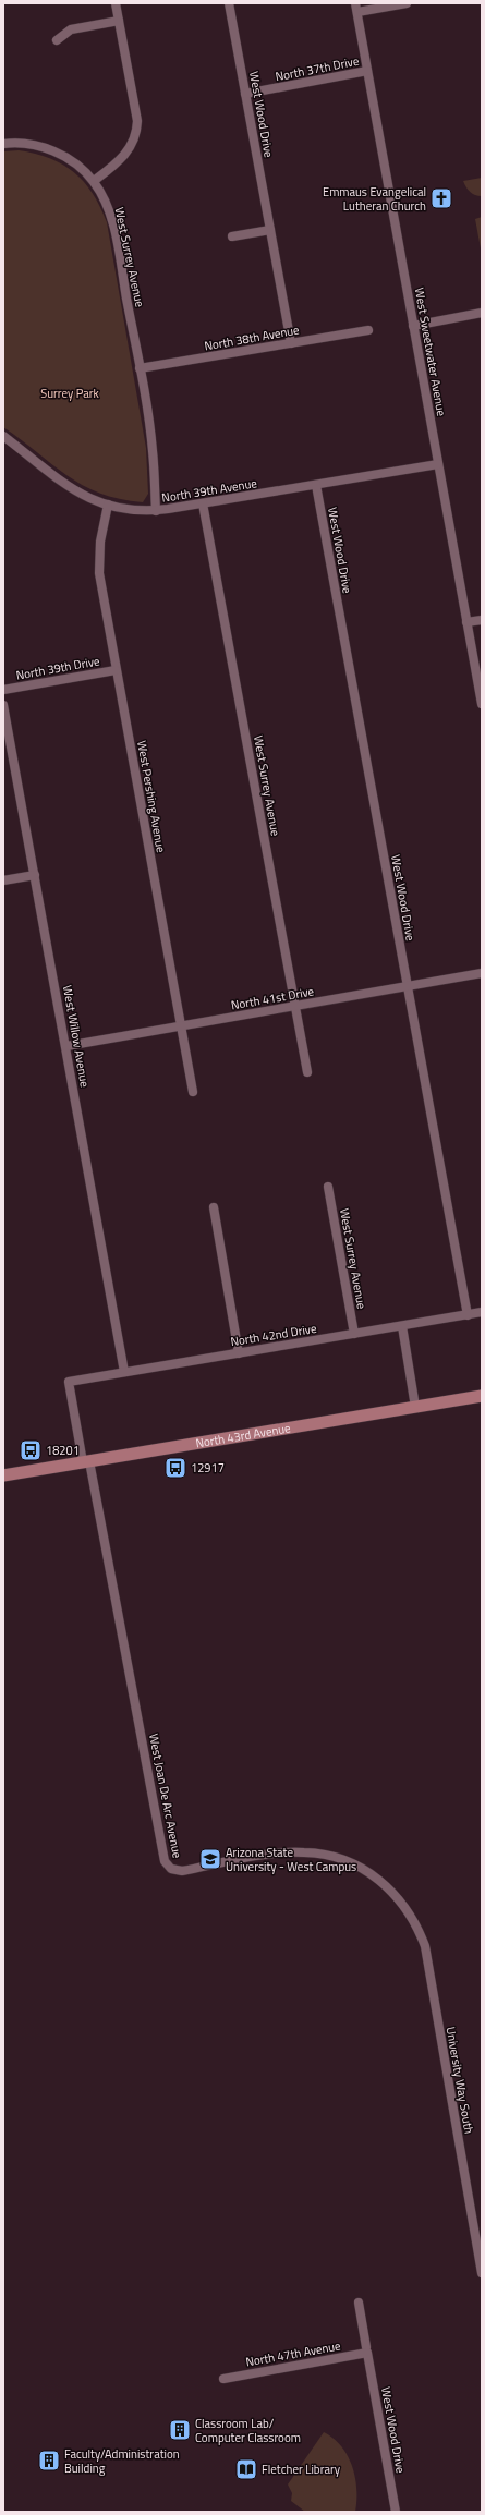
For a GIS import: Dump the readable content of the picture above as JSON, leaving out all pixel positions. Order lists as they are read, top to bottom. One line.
{"streets":{"main road":["North 43rd Avenue"],"street":["North 37th Drive","West Wood Drive","West Surrey Avenue","North 38th Avenue","West Sweetwater Avenue","North 39th Avenue","North 39th Drive","West Pershing Avenue","North 41st Drive","West Willow Avenue","North 42nd Drive","West Joan De Arc Avenue","University Way South","North 47th Avenue"]},"crossings":[["North 37th Drive","West Wood Drive"],["North 37th Drive","West Sweetwater Avenue"],["West Wood Drive","North 38th Avenue"],["West Wood Drive","North 39th Avenue"],["West Wood Drive","North 41st Drive"],["West Wood Drive","North 42nd Drive"],["West Wood Drive","North 47th Avenue"],["West Surrey Avenue","North 38th Avenue"],["West Surrey Avenue","North 39th Avenue"],["West Surrey Avenue","North 41st Drive"],["West Surrey Avenue","North 42nd Drive"],["West Sweetwater Avenue","North 39th Avenue"],["North 39th Avenue","West Pershing Avenue"],["North 39th Drive","West Pershing Avenue"],["West Pershing Avenue","North 41st Drive"],["North 41st Drive","West Willow Avenue"],["West Willow Avenue","North 42nd Drive"],["North 42nd Drive","West Joan De Arc Avenue"],["North 43rd Avenue","West Joan De Arc Avenue"],["West Joan De Arc Avenue","University Way South"]],"parks":["Surrey Park"],"places":{"church":["Emmaus Evangelical Lutheran Church"],"bus stop":["18201","12917"],"school or university":["Arizona State University - West Campus"],"building":["Classroom Lab/ Computer Classroom","Faculty/Administration Building"],"library":["Fletcher Library"]}}
